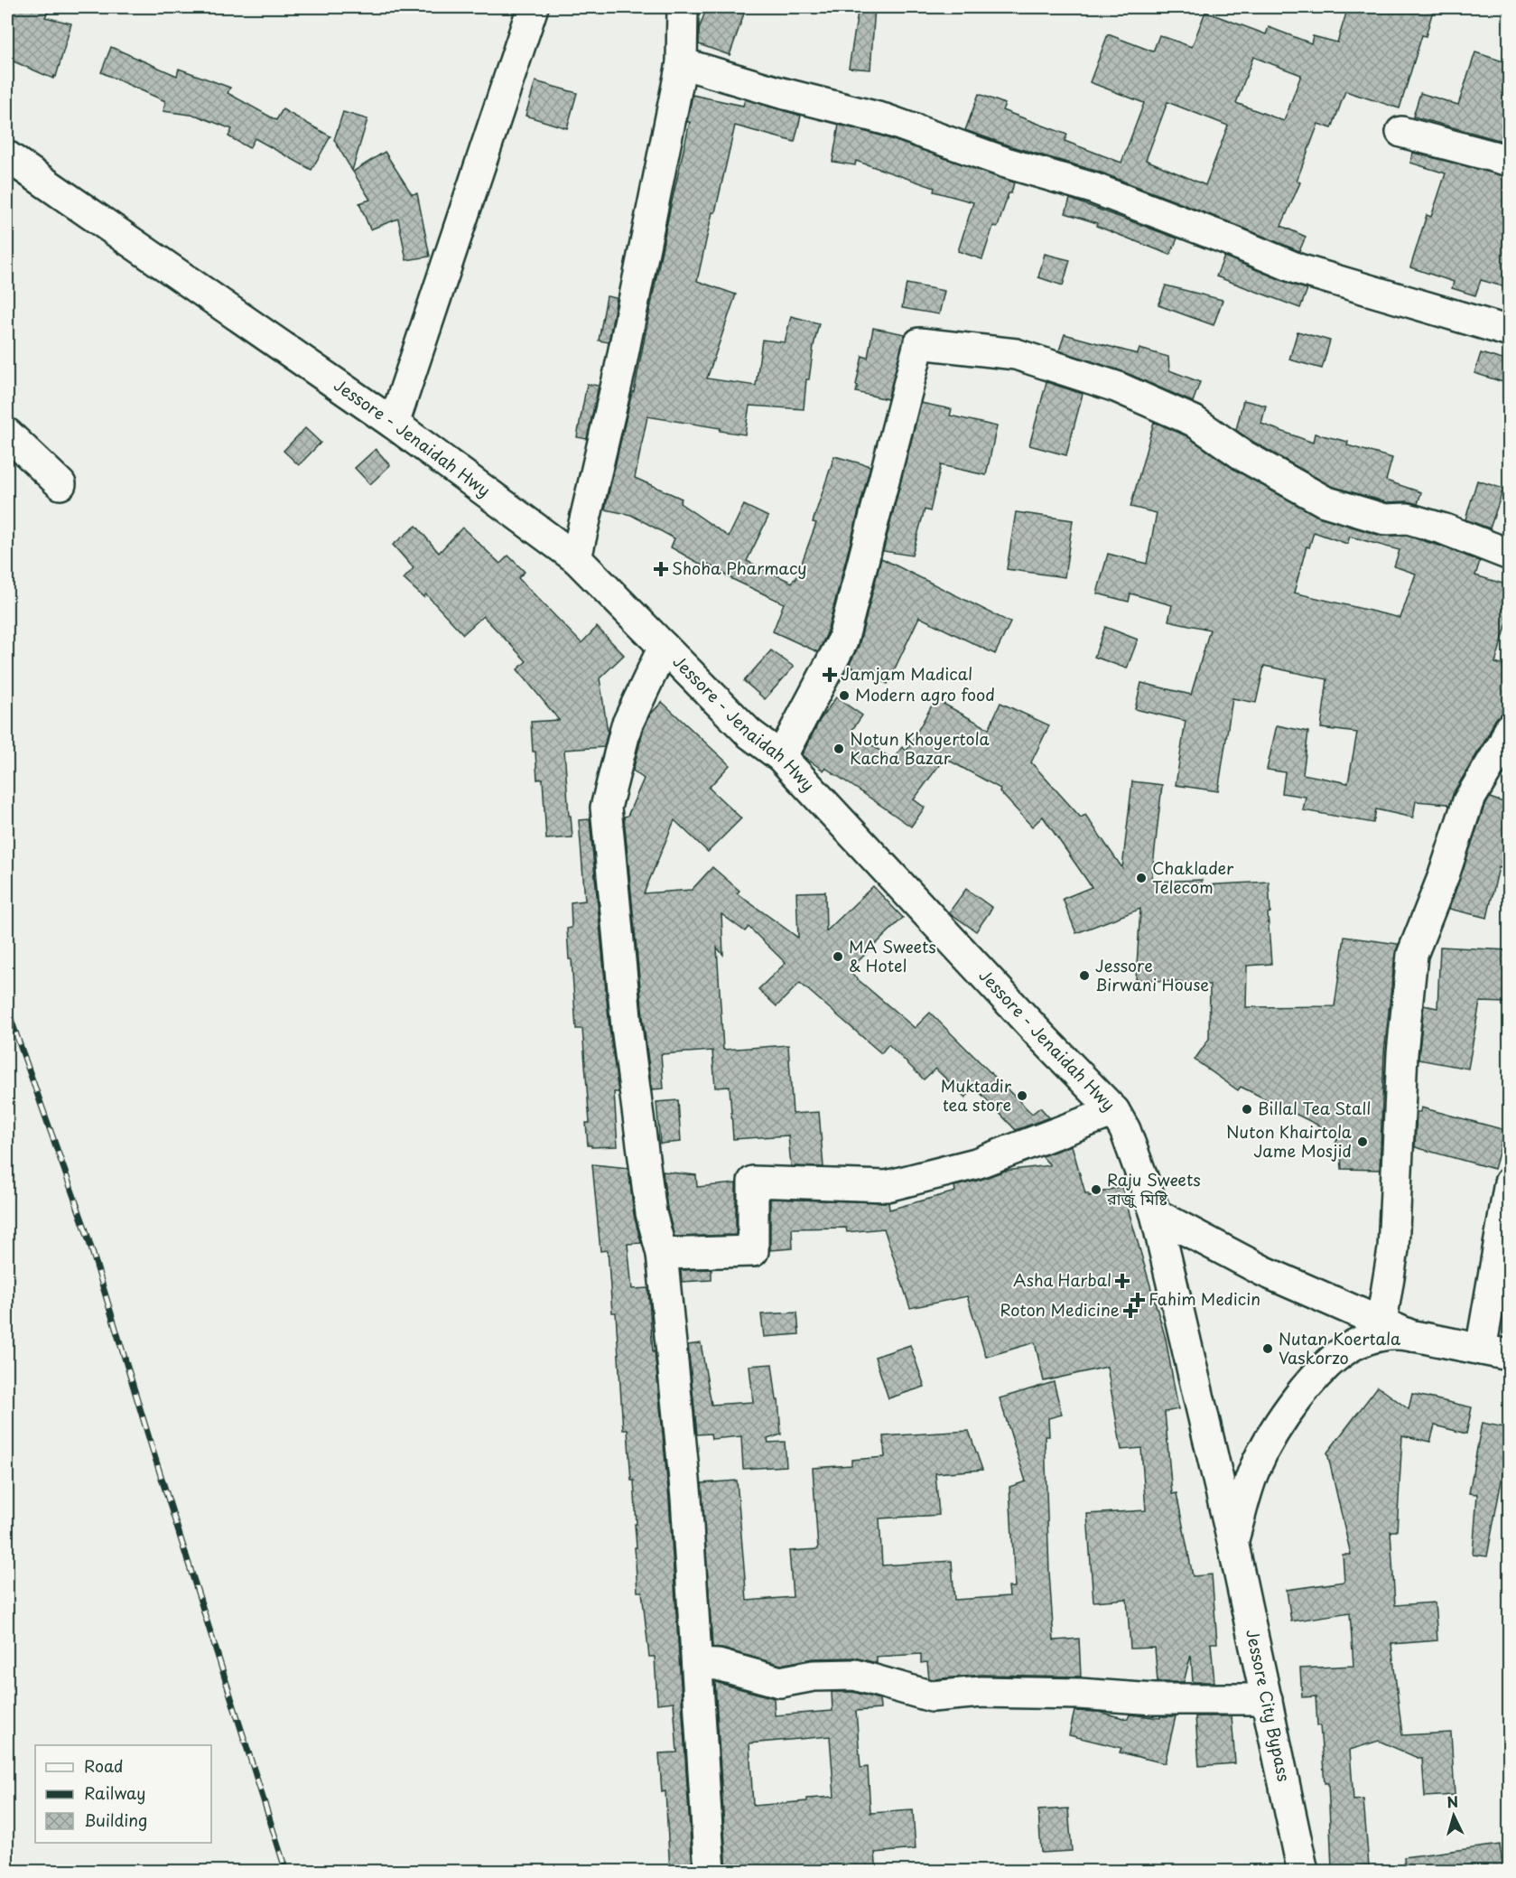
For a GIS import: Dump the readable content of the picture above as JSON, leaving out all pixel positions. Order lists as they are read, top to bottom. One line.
{"streets":{"main road":["Jessore - Jenaidah Hwy","Jessore City Bypass"]},"crossings":[["Jessore - Jenaidah Hwy","Jessore City Bypass"]],"places":{"health":["Shoha Pharmacy","Jamjam Madical","Asha Harbal","Fahim Medicin","Roton Medicine"],"other":["Modern agro food","Notun Khoyertola Kacha Bazar","Chaklader Telecom","MA Sweets & Hotel","Jessore Birwani House","Muktadir tea store","Billal Tea Stall","Nuton Khairtola Jame Mosjid","Raju Sweets রাজু মিষ্টি","Nutan Koertala Vaskorzo"]},"legend":["Road","Railway","Building"],"north":"top"}
